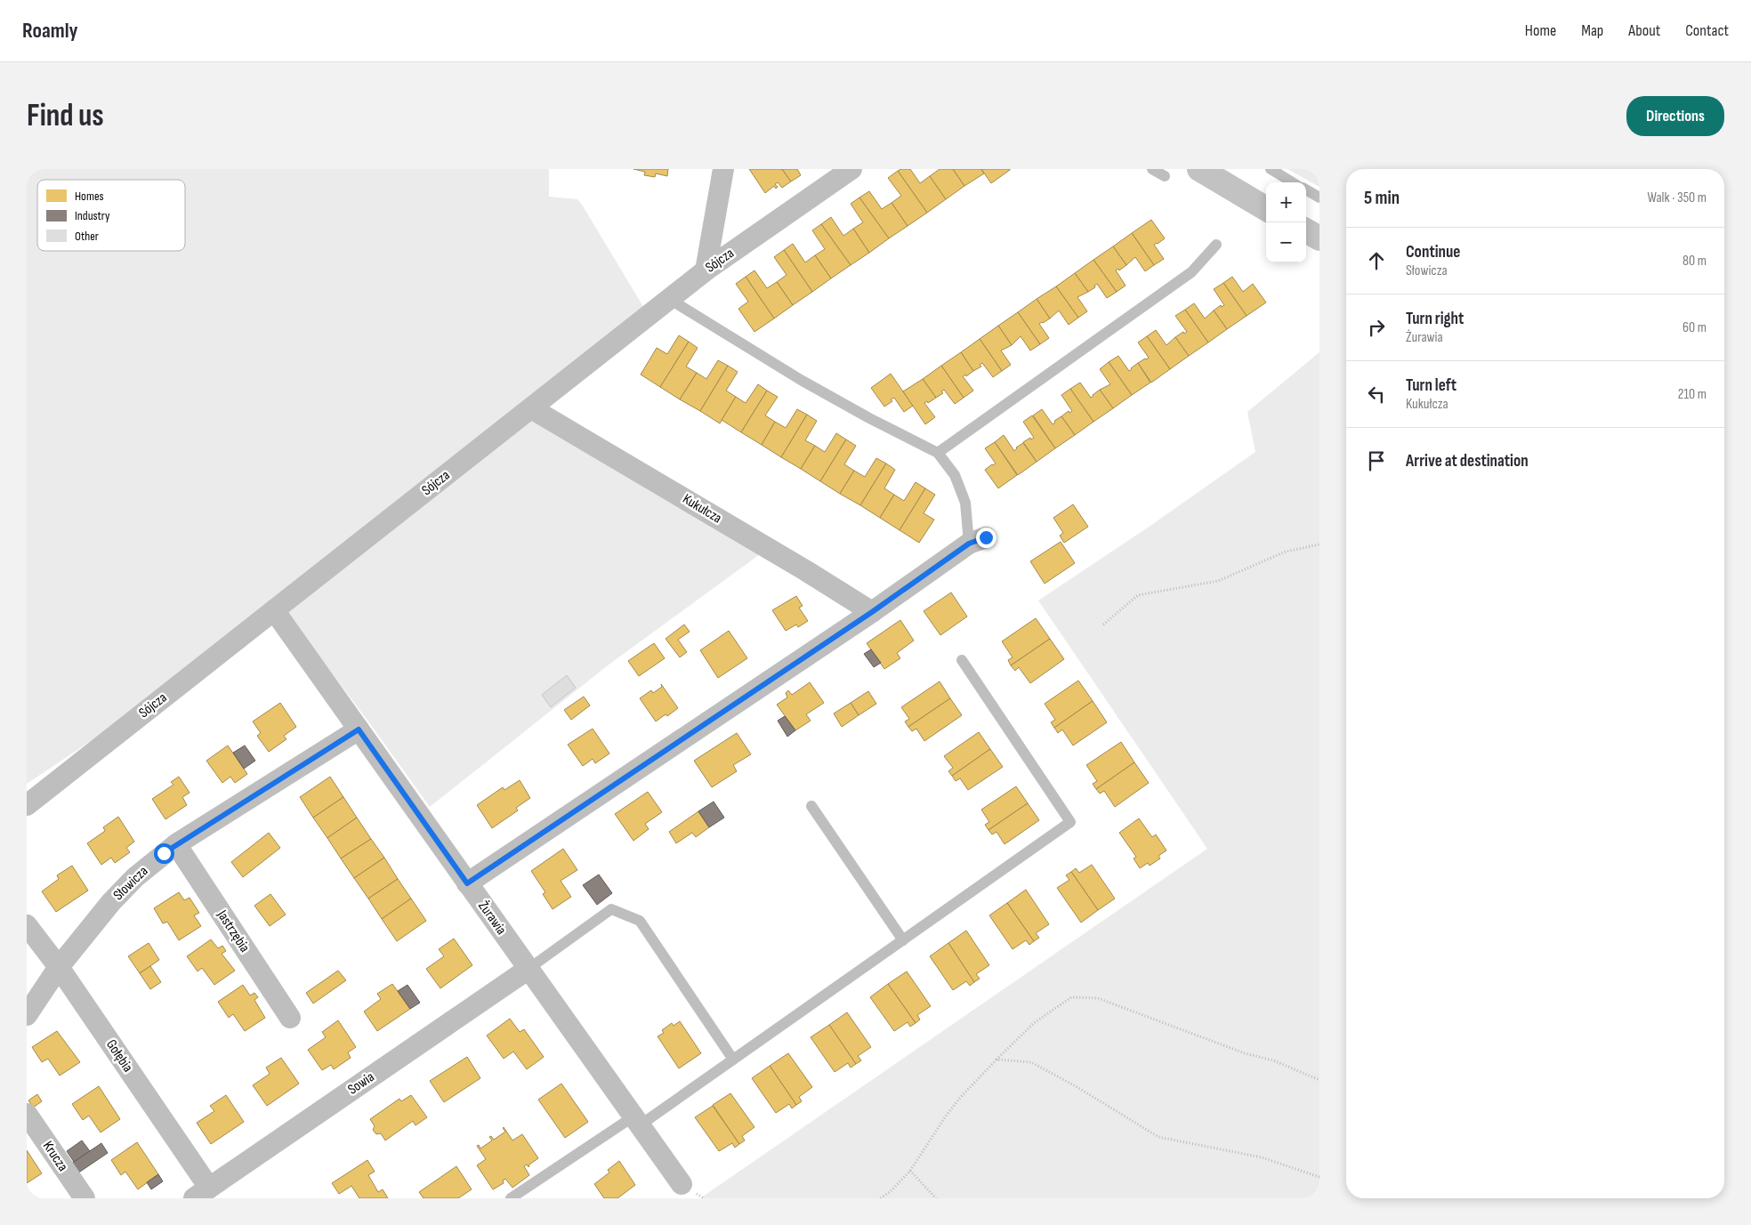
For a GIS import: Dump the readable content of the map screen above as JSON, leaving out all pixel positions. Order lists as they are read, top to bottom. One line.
{"streets":{"street":["Sójcza","Kukułcza","Słowicza","Żurawia","Jastrzębia","Gołębia","Sowia","Krucza"]},"crossings":[["Sójcza","Kukułcza"],["Sójcza","Żurawia"],["Słowicza","Żurawia"],["Słowicza","Jastrzębia"],["Słowicza","Gołębia"],["Żurawia","Sowia"],["Gołębia","Sowia"]],"legend":["Homes","Industry","Other"],"page":{"header":"Roamly","nav":["Home","Map","About","Contact"],"buttons":"Directions","title":"Find us","heading":["5 min","Walk · 350 m"],"map_buttons":["+","−"],"list":[["Continue","Słowicza","80 m"],["Turn right","Żurawia","60 m"],["Turn left","Kukułcza","210 m"],"Arrive at destination"]}}
